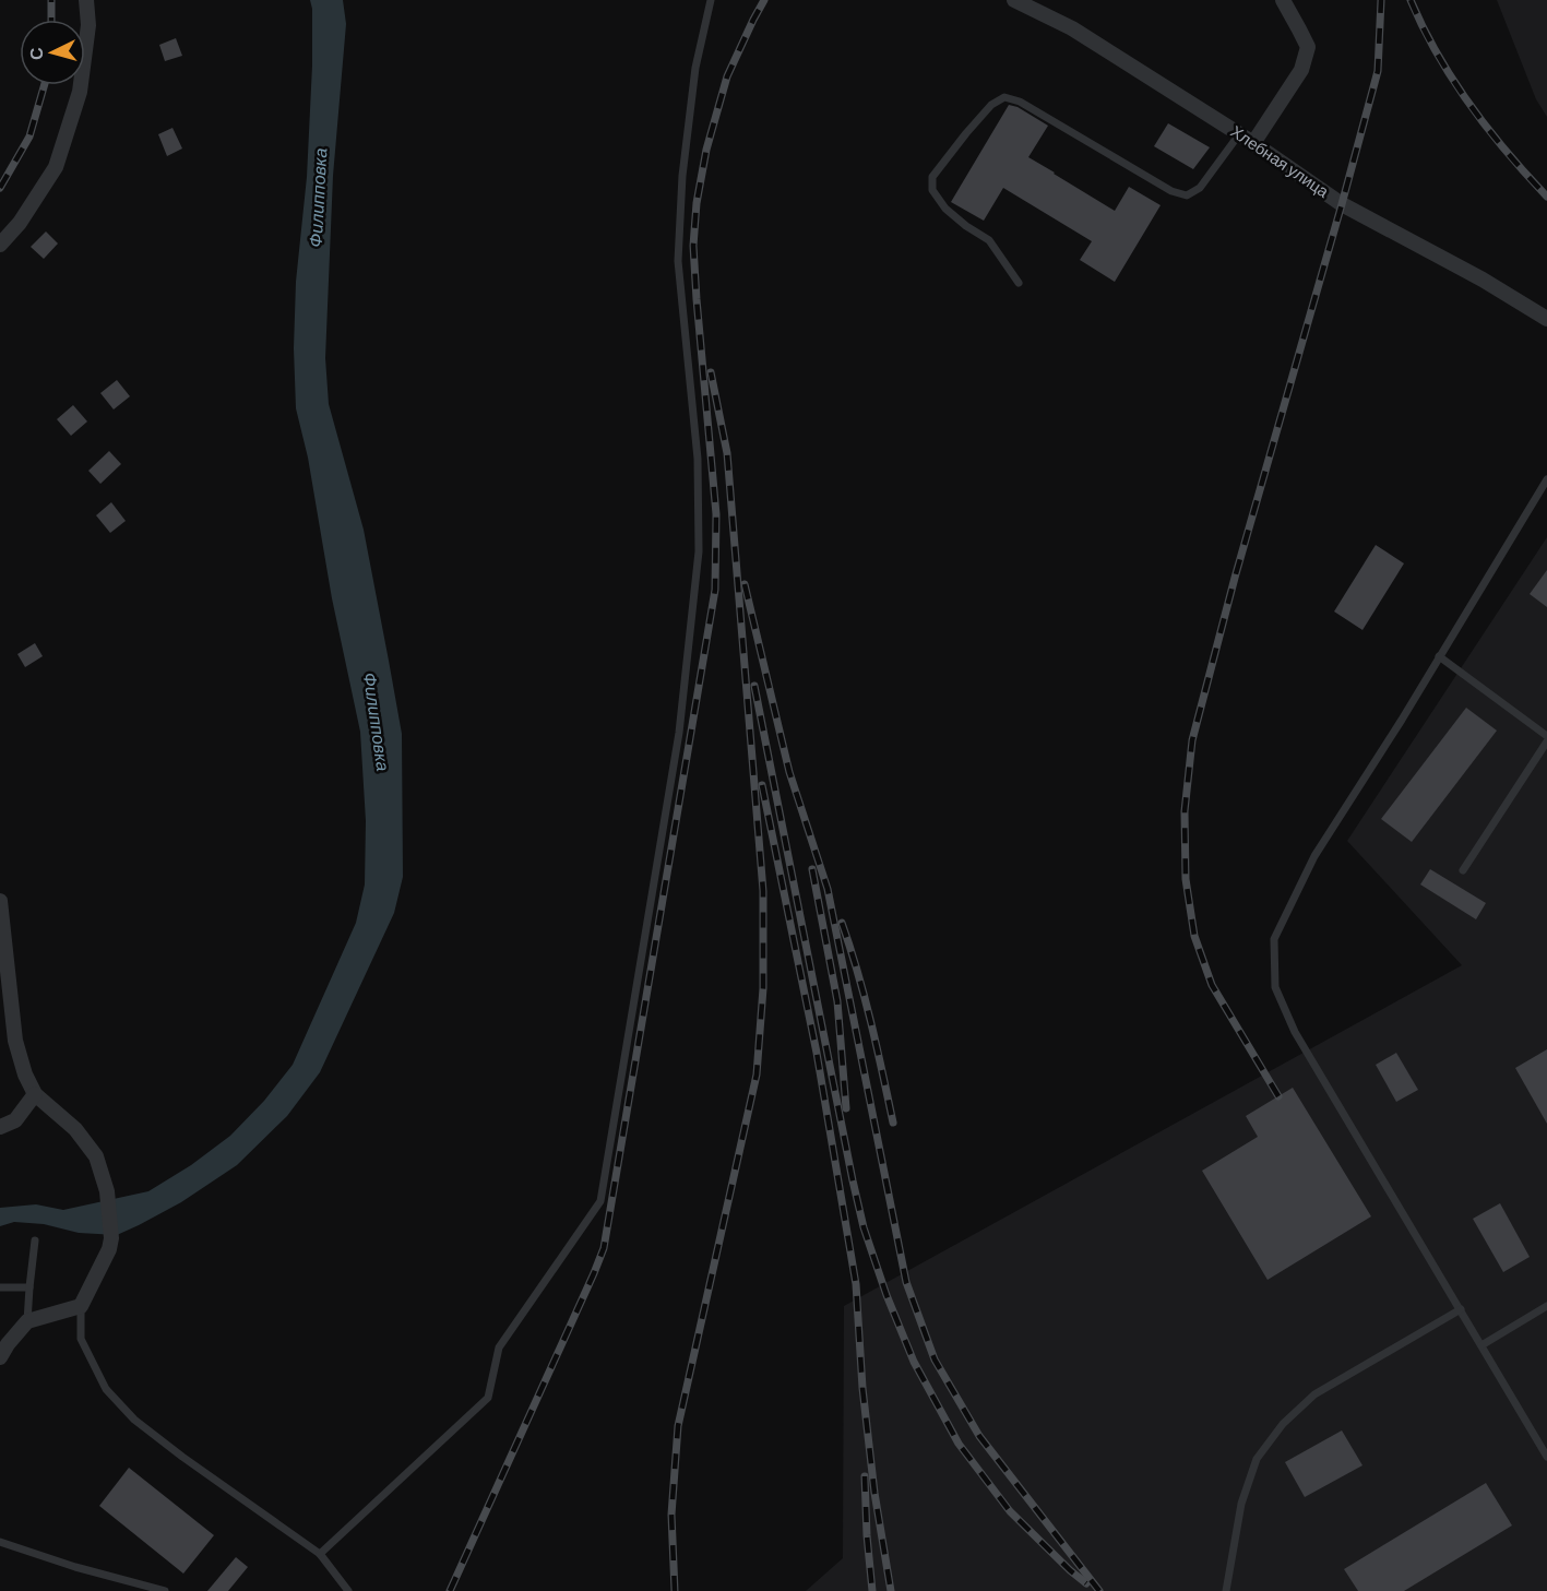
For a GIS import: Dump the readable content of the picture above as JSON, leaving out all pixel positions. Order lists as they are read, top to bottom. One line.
{"streets":{"street":["Хлебная улица"]},"water":["Филипповка"],"north":"left"}
